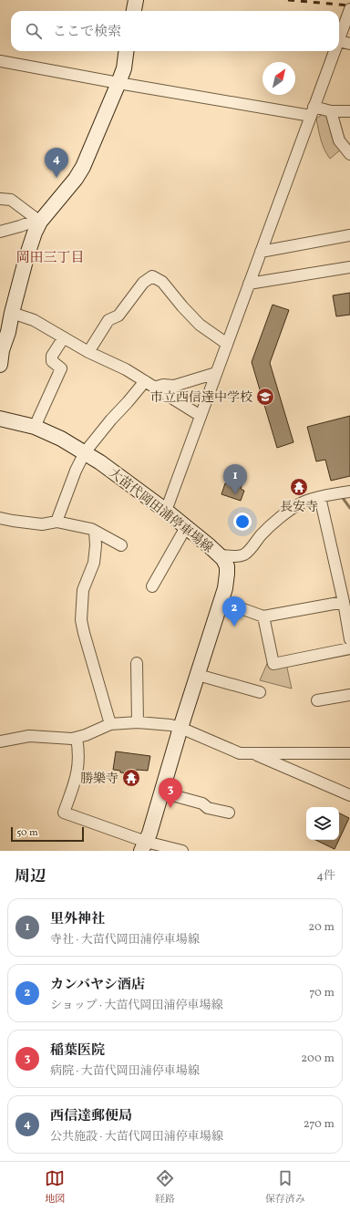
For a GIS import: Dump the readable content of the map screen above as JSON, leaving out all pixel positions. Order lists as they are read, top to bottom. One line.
{"streets":{"main road":["大苗代岡田浦停車場線"]},"districts":["岡田三丁目"],"places":{"school or university":["市立西信達中学校"],"temple":["長安寺","勝樂寺"]},"scale_bar":"50 m","north":"top right","page":{"search":"ここで検索","pins":["4","1","2","3"],"scale":"50 m","heading":["周辺","4件"],"list":[{"mark":"1","name":"里外神社","note":"寺社 · 大苗代岡田浦停車場線","value":"20 m"},{"mark":"2","name":"カンバヤシ酒店","note":"ショップ · 大苗代岡田浦停車場線","value":"70 m"},{"mark":"3","name":"稲葉医院","note":"病院 · 大苗代岡田浦停車場線","value":"200 m"},{"mark":"4","name":"西信達郵便局","note":"公共施設 · 大苗代岡田浦停車場線","value":"270 m"}],"nav":["地図","経路","保存済み"]}}
